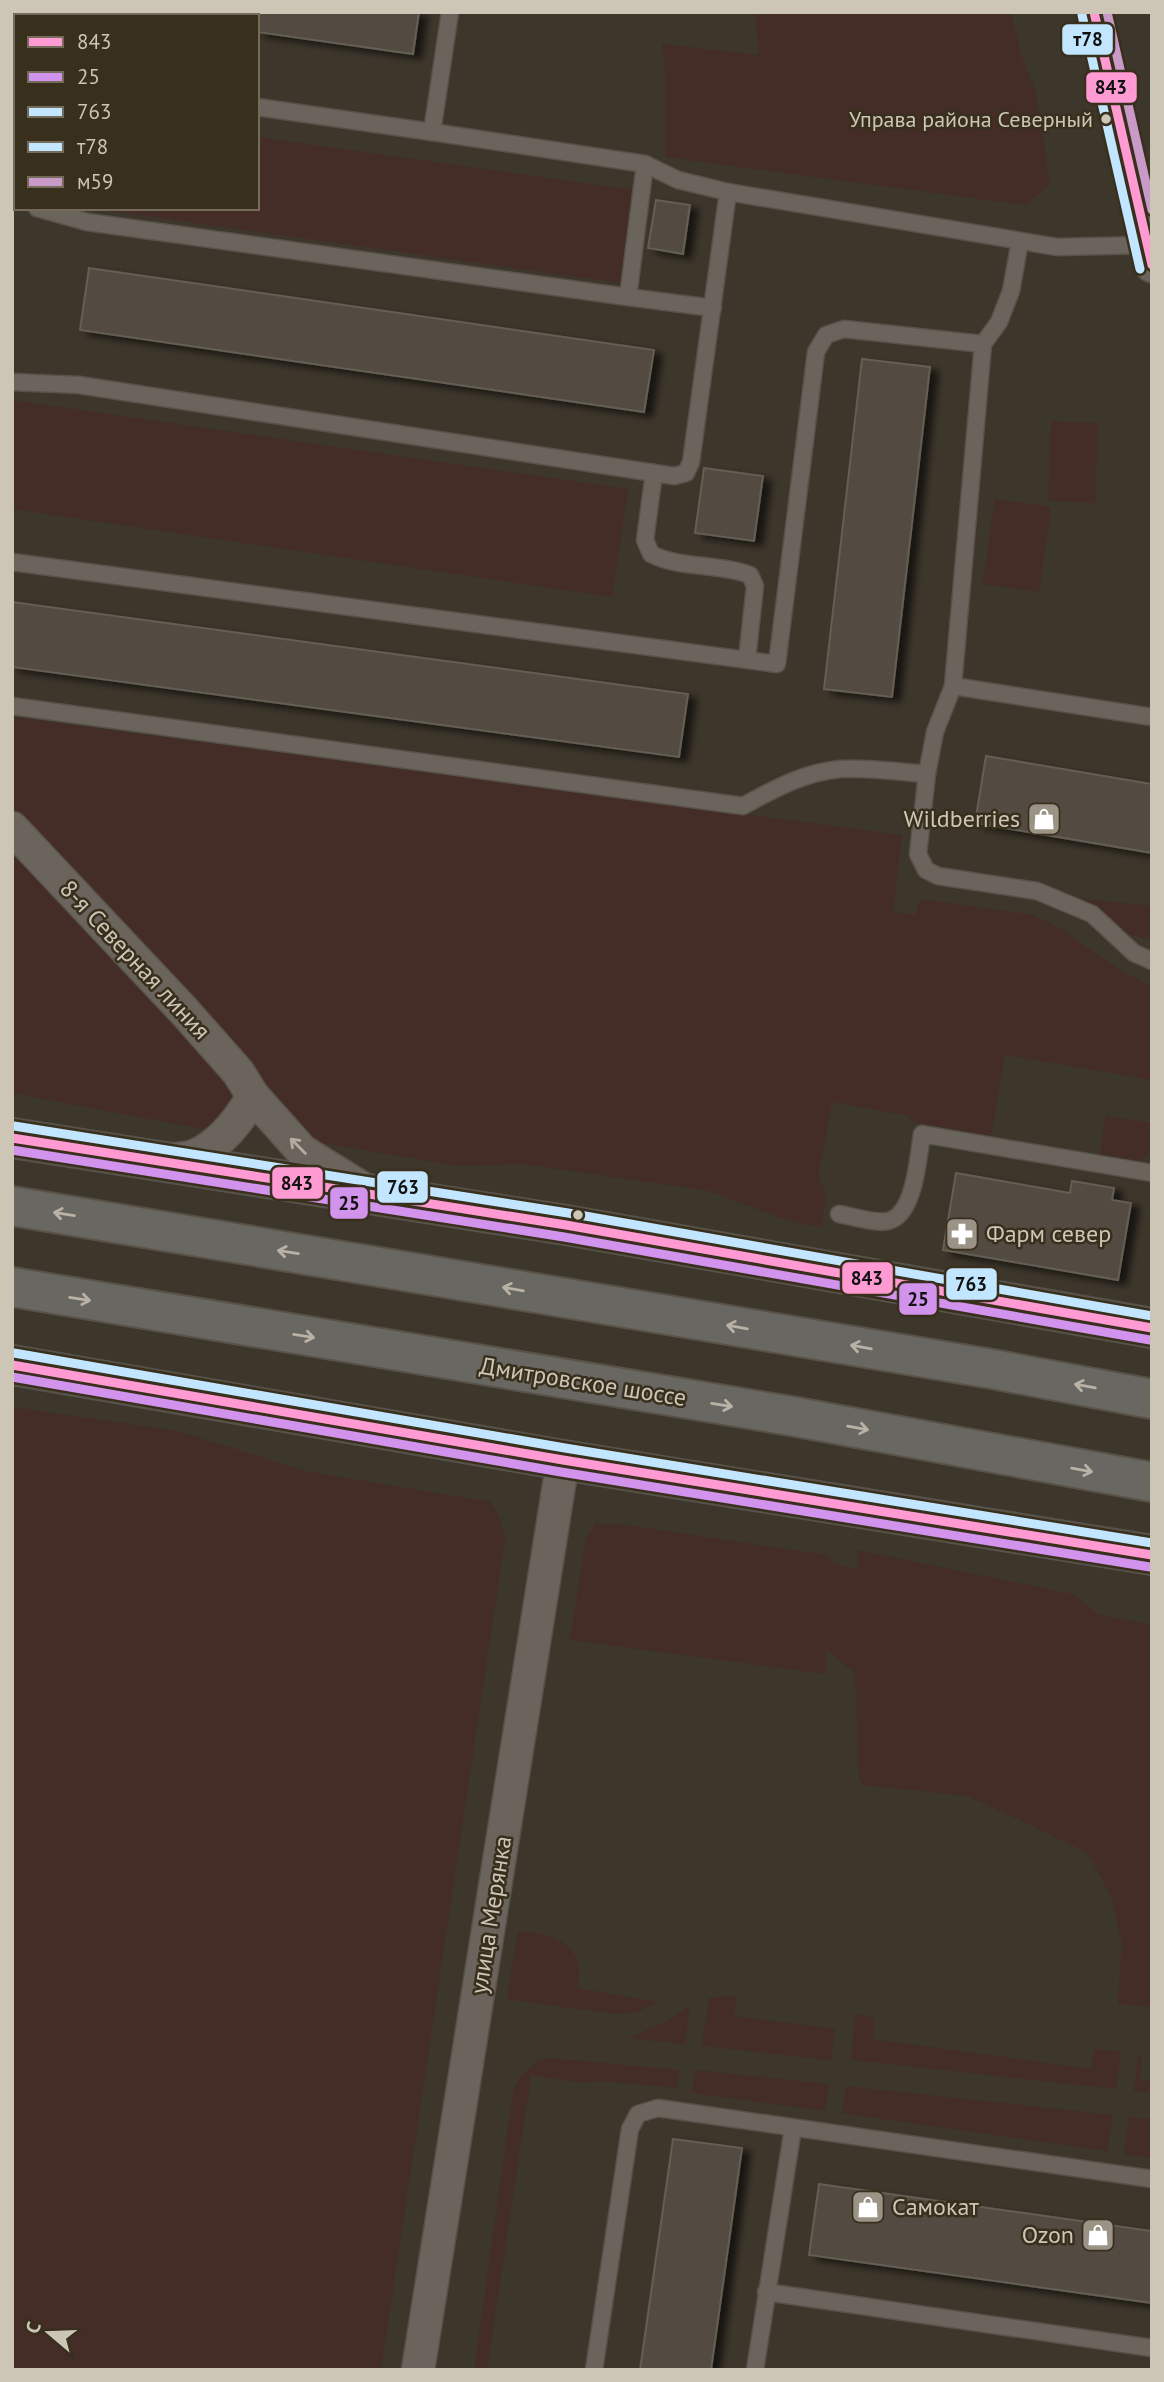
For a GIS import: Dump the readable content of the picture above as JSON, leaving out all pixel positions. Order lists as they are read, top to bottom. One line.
{"streets":{"highway":["Дмитровское шоссе"],"street":["8-я Северная линия","улица Мерянка"]},"places":{"other":["Управа района Северный"],"shop":["Wildberries","Самокат","Ozon"],"pharmacy":["Фарм север"]},"lines":["transit line 843","transit line м59","transit line т78","transit line 763","transit line 25"],"legend":["843","25","763","т78","м59"],"north":"left"}
